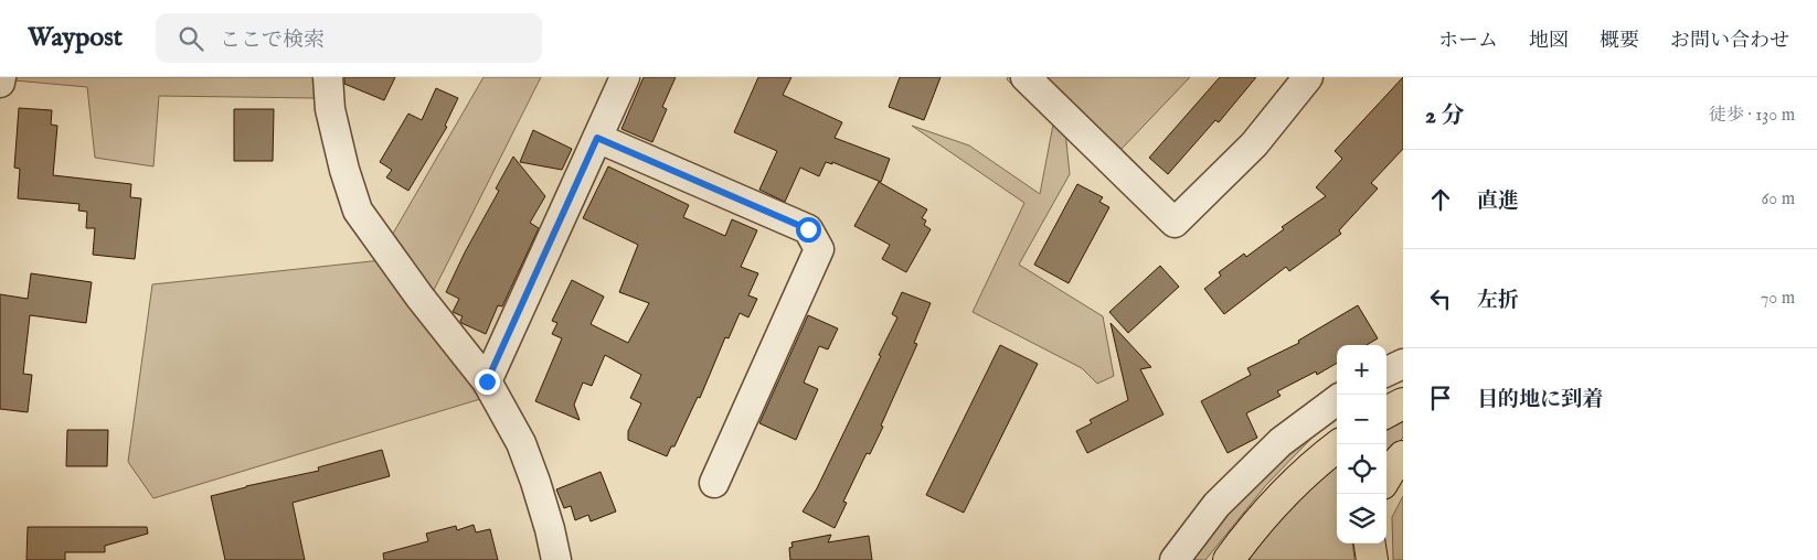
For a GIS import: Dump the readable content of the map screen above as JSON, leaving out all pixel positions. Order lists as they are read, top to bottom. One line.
{"page":{"header":"Waypost","search":"ここで検索","nav":["ホーム","地図","概要","お問い合わせ"],"heading":["2 分","徒歩 · 130 m"],"list":[["直進","60 m"],["左折","70 m"],"目的地に到着"],"map_buttons":["+","−"]}}
